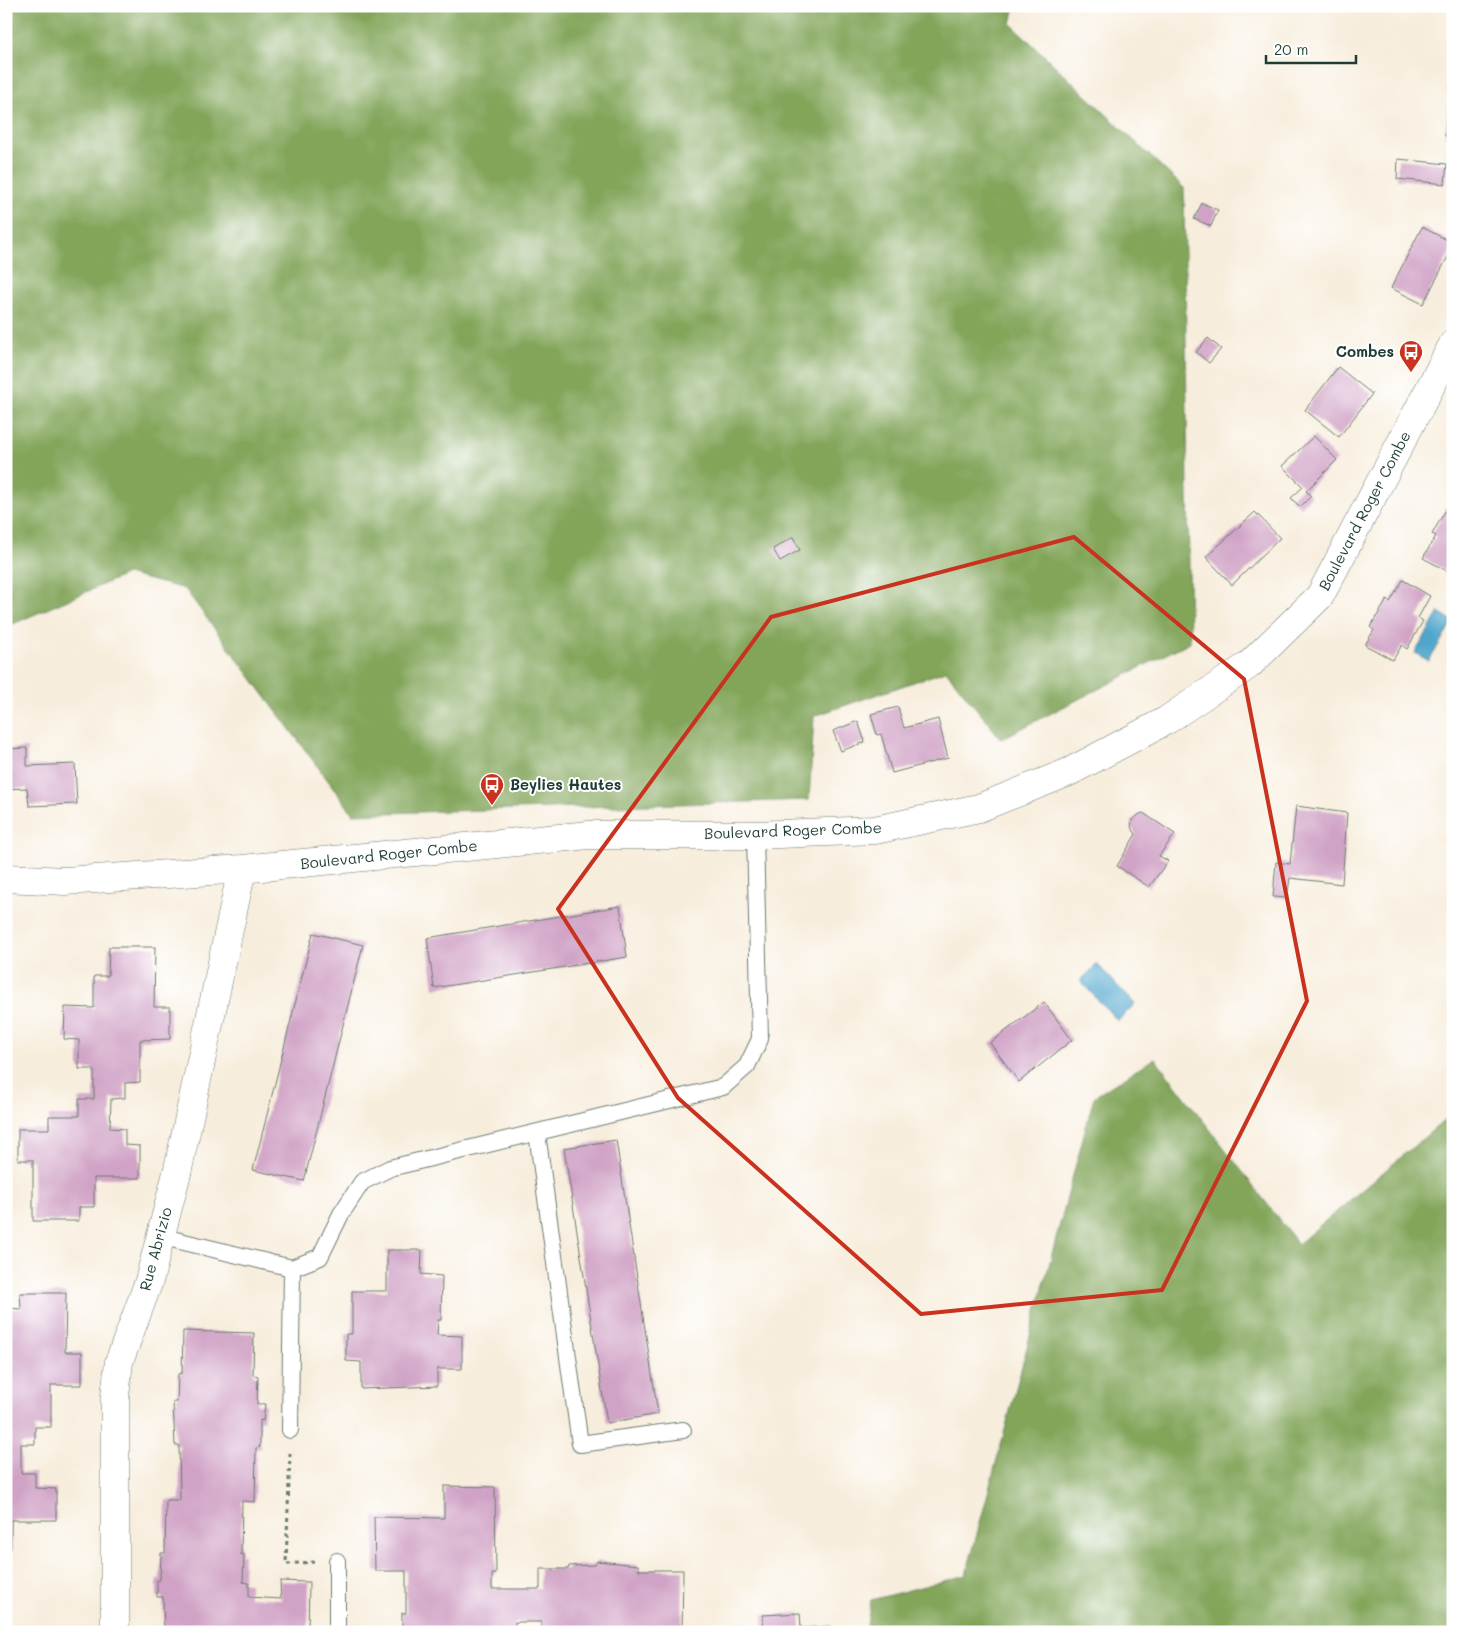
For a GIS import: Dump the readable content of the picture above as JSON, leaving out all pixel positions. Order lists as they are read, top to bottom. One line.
{"streets":{"street":["Boulevard Roger Combe","Rue Abrizio"]},"crossings":[["Boulevard Roger Combe","Rue Abrizio"]],"places":{"bus stop":["Combes","Beylies Hautes"]},"scale_bar":"20 m"}
